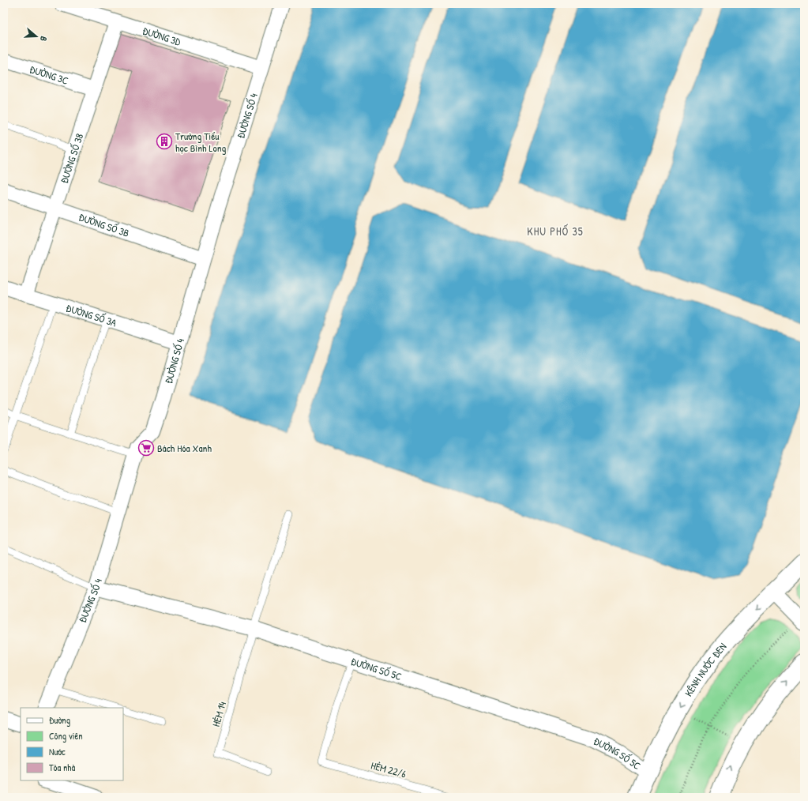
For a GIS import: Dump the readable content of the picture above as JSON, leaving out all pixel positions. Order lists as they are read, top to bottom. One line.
{"streets":{"street":["ĐƯỜNG 3D","ĐƯỜNG 3C","ĐƯỜNG SỐ 4","ĐƯỜNG SỐ 38","ĐƯỜNG SỐ 3B","ĐƯỜNG SỐ 3A","ĐƯỜNG SỐ 5C","KÊNH NƯỚC ĐEN"],"lane":["HẺM 14","HẺM 22/6"]},"crossings":[["ĐƯỜNG 3D","ĐƯỜNG SỐ 4"],["ĐƯỜNG 3D","ĐƯỜNG SỐ 38"],["ĐƯỜNG 3C","ĐƯỜNG SỐ 38"],["ĐƯỜNG SỐ 4","ĐƯỜNG SỐ 3B"],["ĐƯỜNG SỐ 4","ĐƯỜNG SỐ 3A"],["ĐƯỜNG SỐ 4","ĐƯỜNG SỐ 5C"],["ĐƯỜNG SỐ 38","ĐƯỜNG SỐ 3B"],["ĐƯỜNG SỐ 38","ĐƯỜNG SỐ 3A"],["ĐƯỜNG SỐ 5C","KÊNH NƯỚC ĐEN"],["ĐƯỜNG SỐ 5C","HẺM 14"],["ĐƯỜNG SỐ 5C","HẺM 22/6"]],"districts":["KHU PHỐ 35"],"places":{"building":["Trường Tiểu học Bình Long"],"supermarket":["Bách Hóa Xanh"]},"legend":["Đường","Công viên","Nước","Tòa nhà"],"north":"right"}
